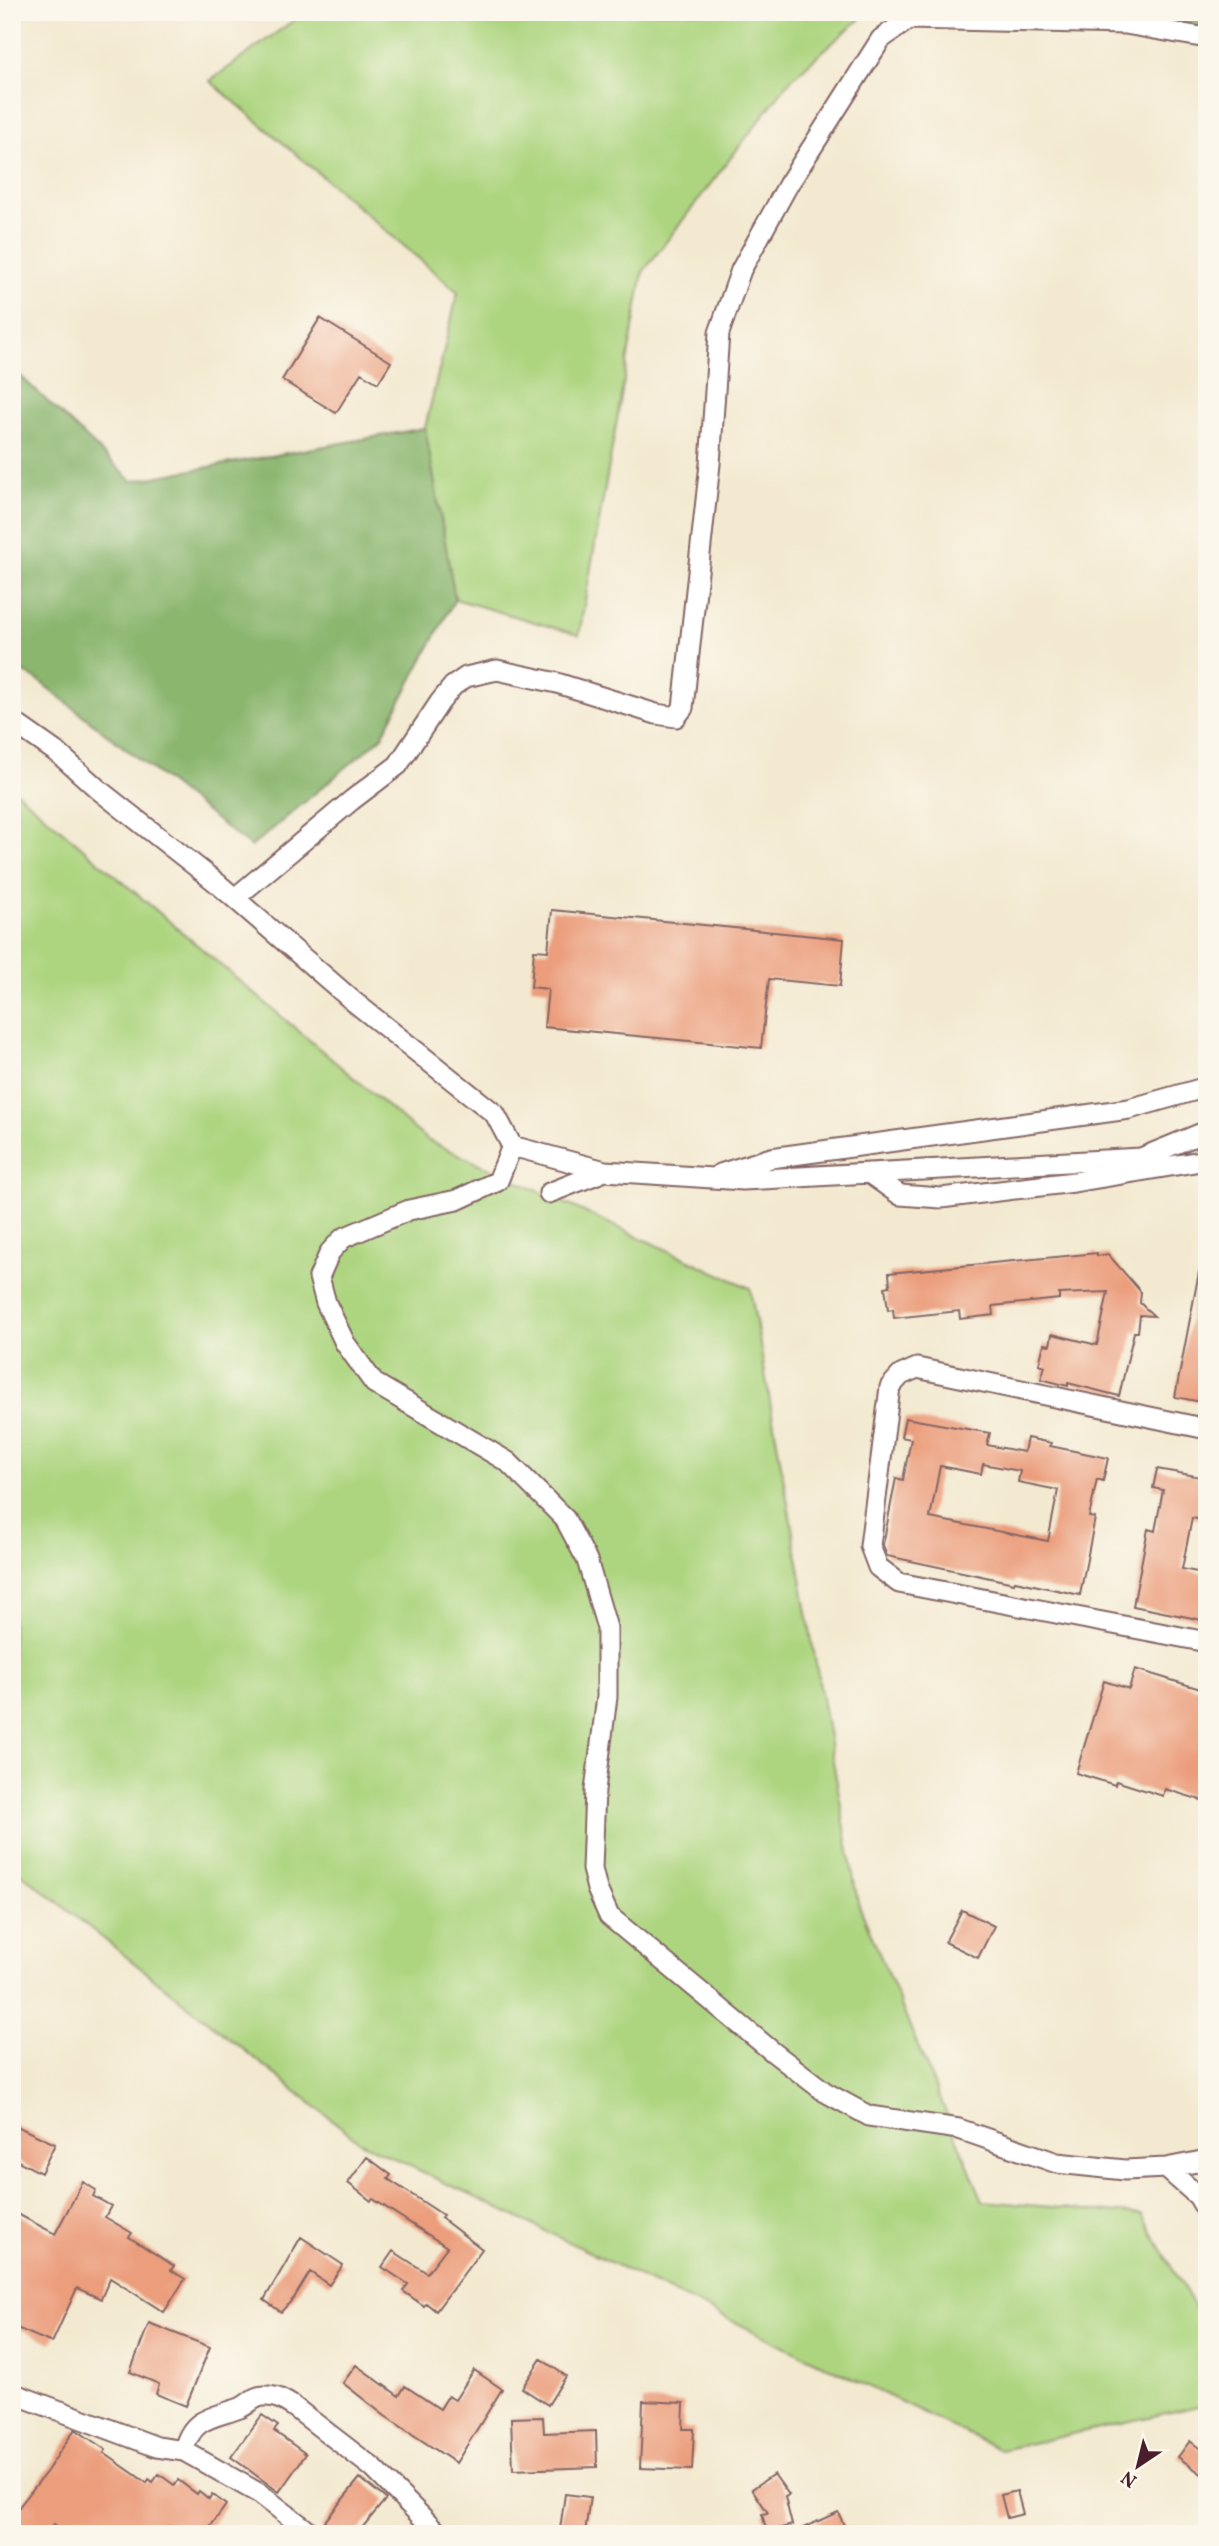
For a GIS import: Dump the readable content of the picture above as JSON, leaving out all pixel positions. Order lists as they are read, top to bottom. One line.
{"north":"bottom left"}
